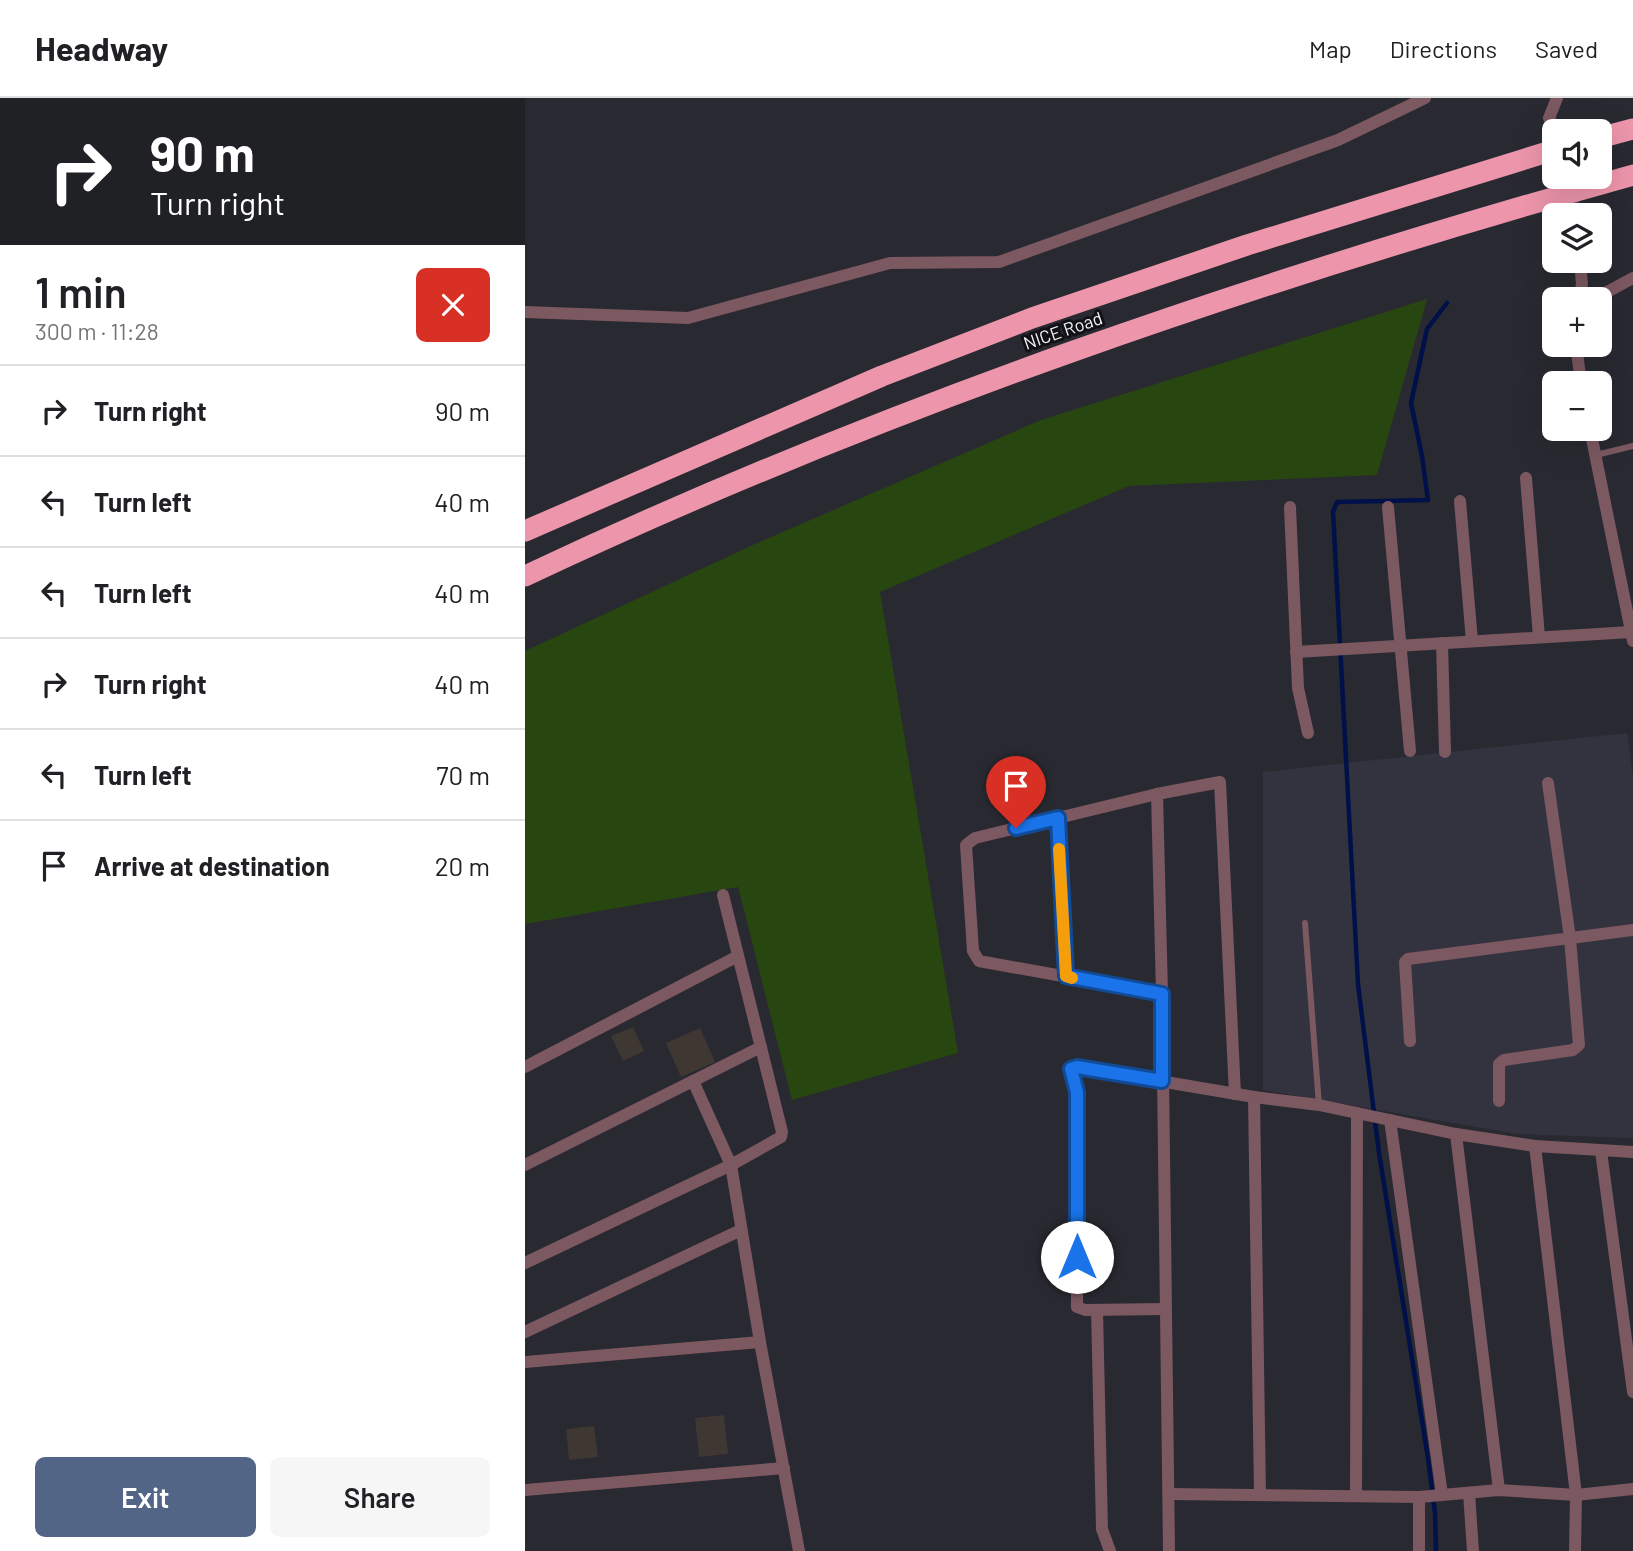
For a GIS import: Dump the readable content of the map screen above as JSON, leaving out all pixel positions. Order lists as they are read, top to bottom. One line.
{"streets":{"highway":["NICE Road"]},"page":{"header":"Headway","nav":["Map","Directions","Saved"],"turn":["90 m","Turn right"],"map_buttons":["+","−"],"heading":["1 min","300 m · 11:28"],"list":[{"name":"Turn right","value":"90 m"},{"name":"Turn left","value":"40 m"},{"name":"Turn left","value":"40 m"},{"name":"Turn right","value":"40 m"},{"name":"Turn left","value":"70 m"},{"name":"Arrive at destination","value":"20 m"}],"buttons":["Exit","Share"]}}
